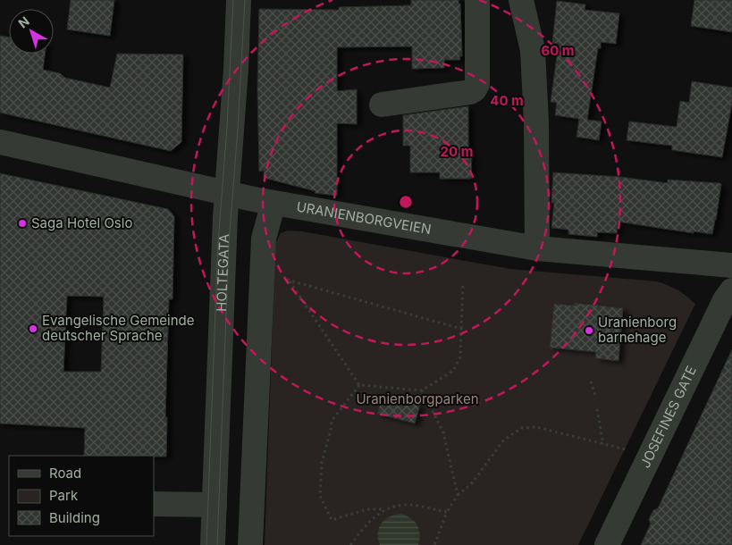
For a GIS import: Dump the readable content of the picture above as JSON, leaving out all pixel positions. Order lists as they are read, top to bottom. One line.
{"streets":{"street":["URANIENBORGVEIEN","HOLTEGATA","JOSEFINES GATE"]},"crossings":[["URANIENBORGVEIEN","HOLTEGATA"]],"parks":["Uranienborgparken"],"places":["Saga Hotel Oslo","Evangelische Gemeinde deutscher Sprache","Uranienborg barnehage"],"legend":["Road","Park","Building"],"north":"top left","rings":["60 m","40 m","20 m"]}
